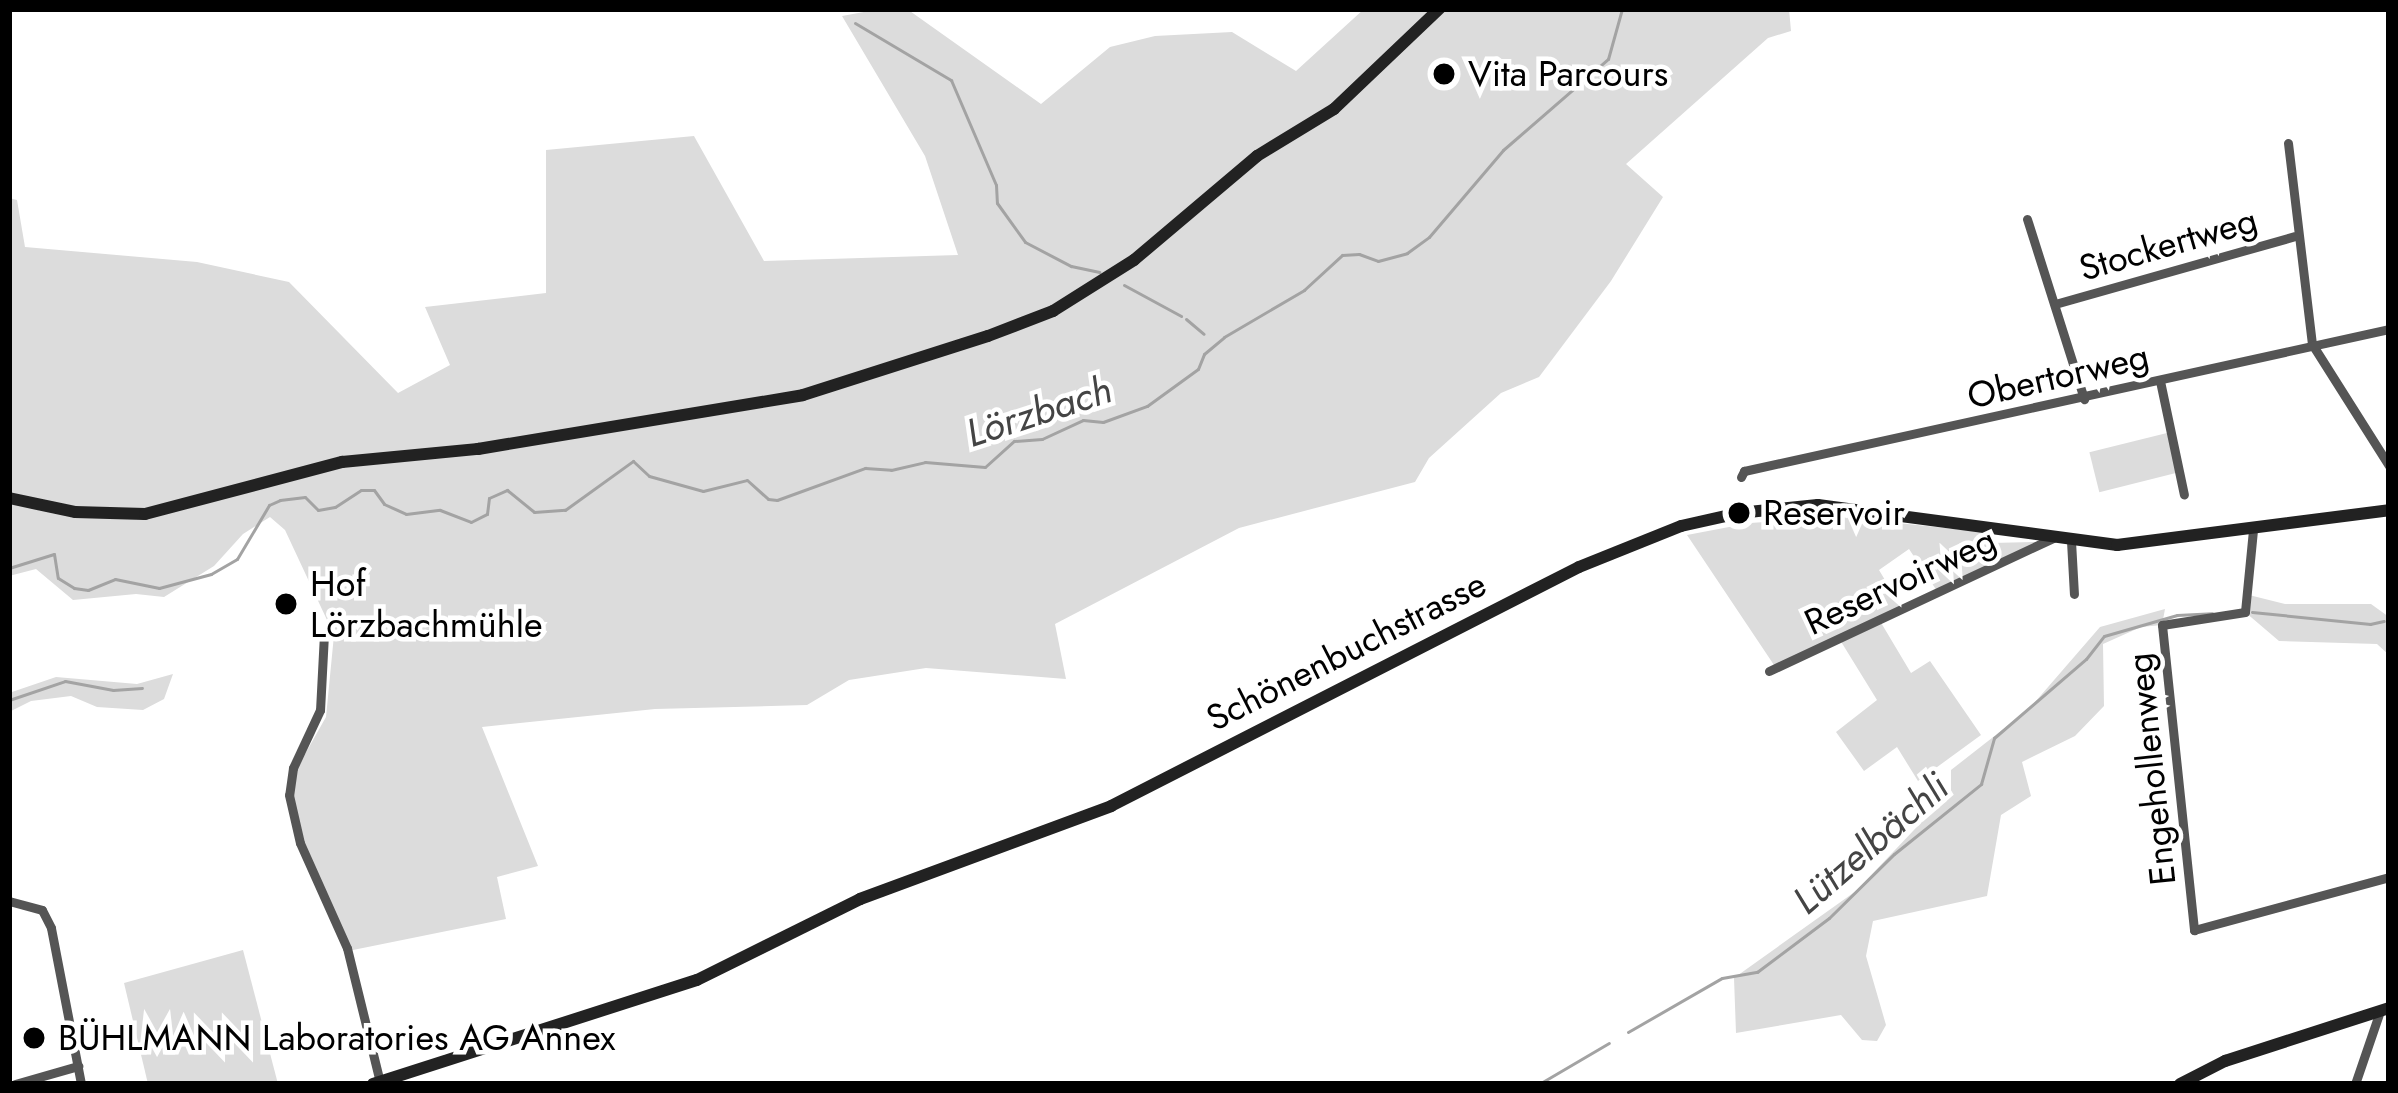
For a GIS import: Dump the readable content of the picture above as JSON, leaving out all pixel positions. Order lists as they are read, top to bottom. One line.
{"streets":{"street":["Stockertweg","Obertorweg","Reservoirweg","Schönenbuchstrasse","Engehollenweg"]},"crossings":[["Reservoirweg","Schönenbuchstrasse"],["Schönenbuchstrasse","Engehollenweg"]],"water":["Lörzbach","Lützelbächli"],"places":["Vita Parcours","Reservoir","Hof Lörzbachmühle","BÜHLMANN Laboratories AG Annex"]}
